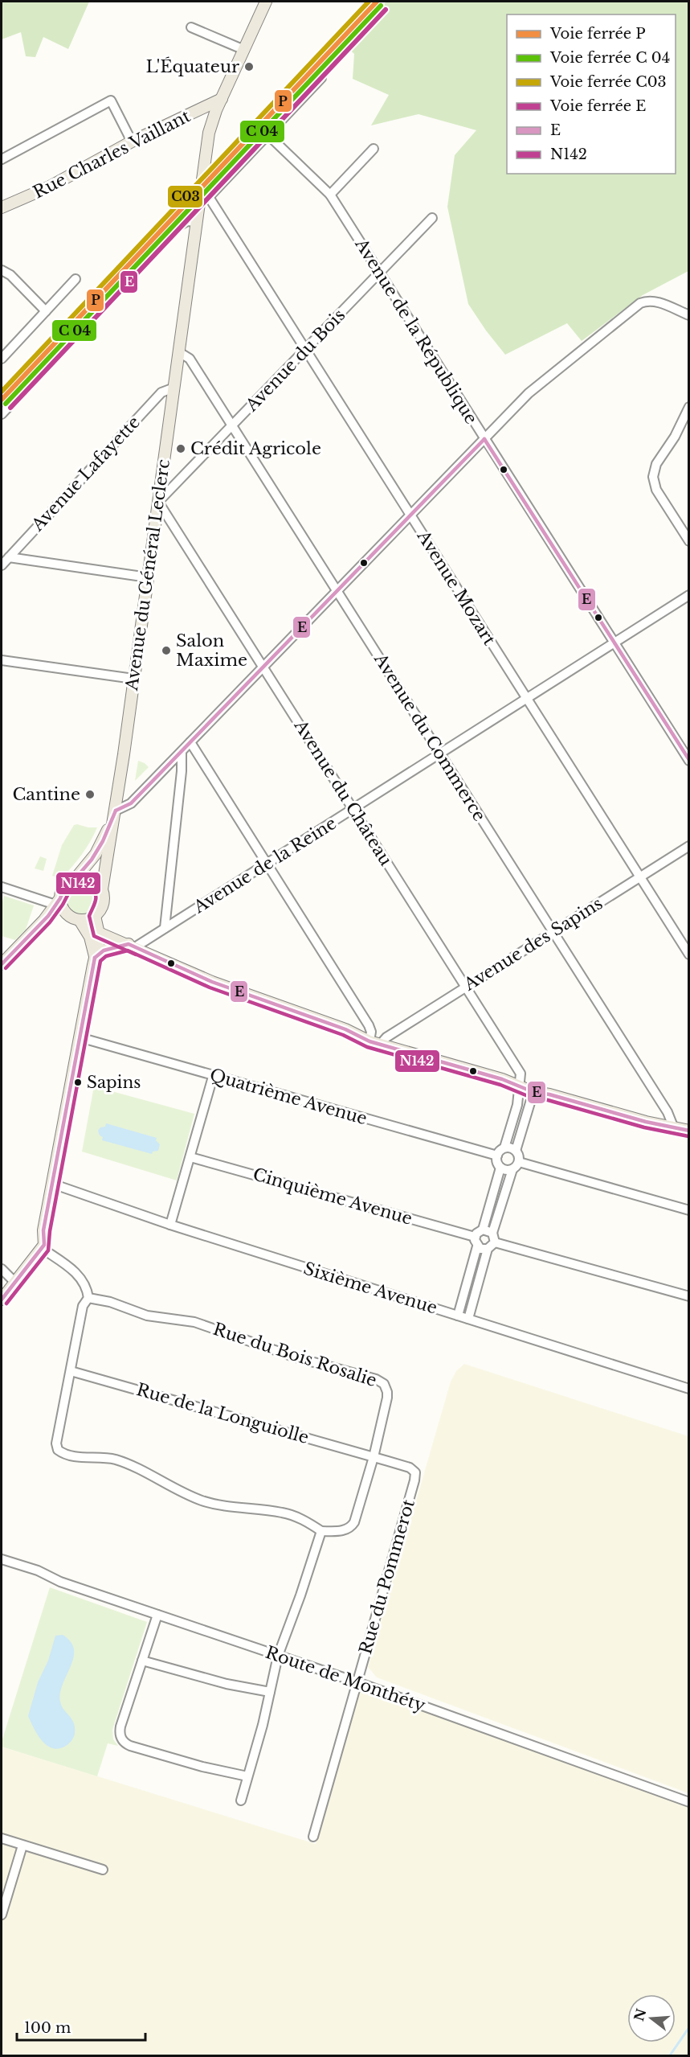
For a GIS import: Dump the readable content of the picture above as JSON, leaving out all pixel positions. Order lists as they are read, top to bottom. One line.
{"streets":{"main road":["Rue Charles Vaillant","Avenue du Général Leclerc"],"street":["Avenue de la République","Avenue du Bois","Avenue Lafayette","Avenue Mozart","Avenue du Commerce","Avenue du Château","Avenue de la Reine","Avenue des Sapins","Quatrième Avenue","Cinquième Avenue","Sixième Avenue","Rue du Bois Rosalie","Rue de la Longuiolle","Rue du Pommerot","Route de Monthéty"]},"crossings":[["Rue Charles Vaillant","Avenue du Général Leclerc"],["Avenue de la République","Avenue du Bois"],["Avenue de la République","Avenue de la Reine"],["Avenue du Bois","Avenue du Général Leclerc"],["Avenue du Bois","Avenue Mozart"],["Avenue du Bois","Avenue du Commerce"],["Avenue du Bois","Avenue du Château"],["Avenue Lafayette","Avenue du Général Leclerc"],["Avenue du Général Leclerc","Avenue Mozart"],["Avenue du Général Leclerc","Avenue du Commerce"],["Avenue du Général Leclerc","Avenue du Château"],["Avenue Mozart","Avenue de la Reine"],["Avenue Mozart","Avenue des Sapins"],["Avenue du Commerce","Avenue de la Reine"],["Avenue du Commerce","Avenue des Sapins"],["Avenue du Château","Avenue de la Reine"],["Avenue du Château","Avenue des Sapins"],["Rue du Bois Rosalie","Rue de la Longuiolle"],["Rue du Bois Rosalie","Rue du Pommerot"],["Rue de la Longuiolle","Rue du Pommerot"],["Rue du Pommerot","Route de Monthéty"]],"places":["L'Équateur","Crédit Agricole","Salon Maxime","Cantine","Sapins"],"lines":["rail line P","rail line C03","rail line E","transit line E","transit line N142"],"legend":["Voie ferrée P","Voie ferrée C 04","Voie ferrée C03","Voie ferrée E","E","N142"],"scale_bar":"100 m","north":"left"}
